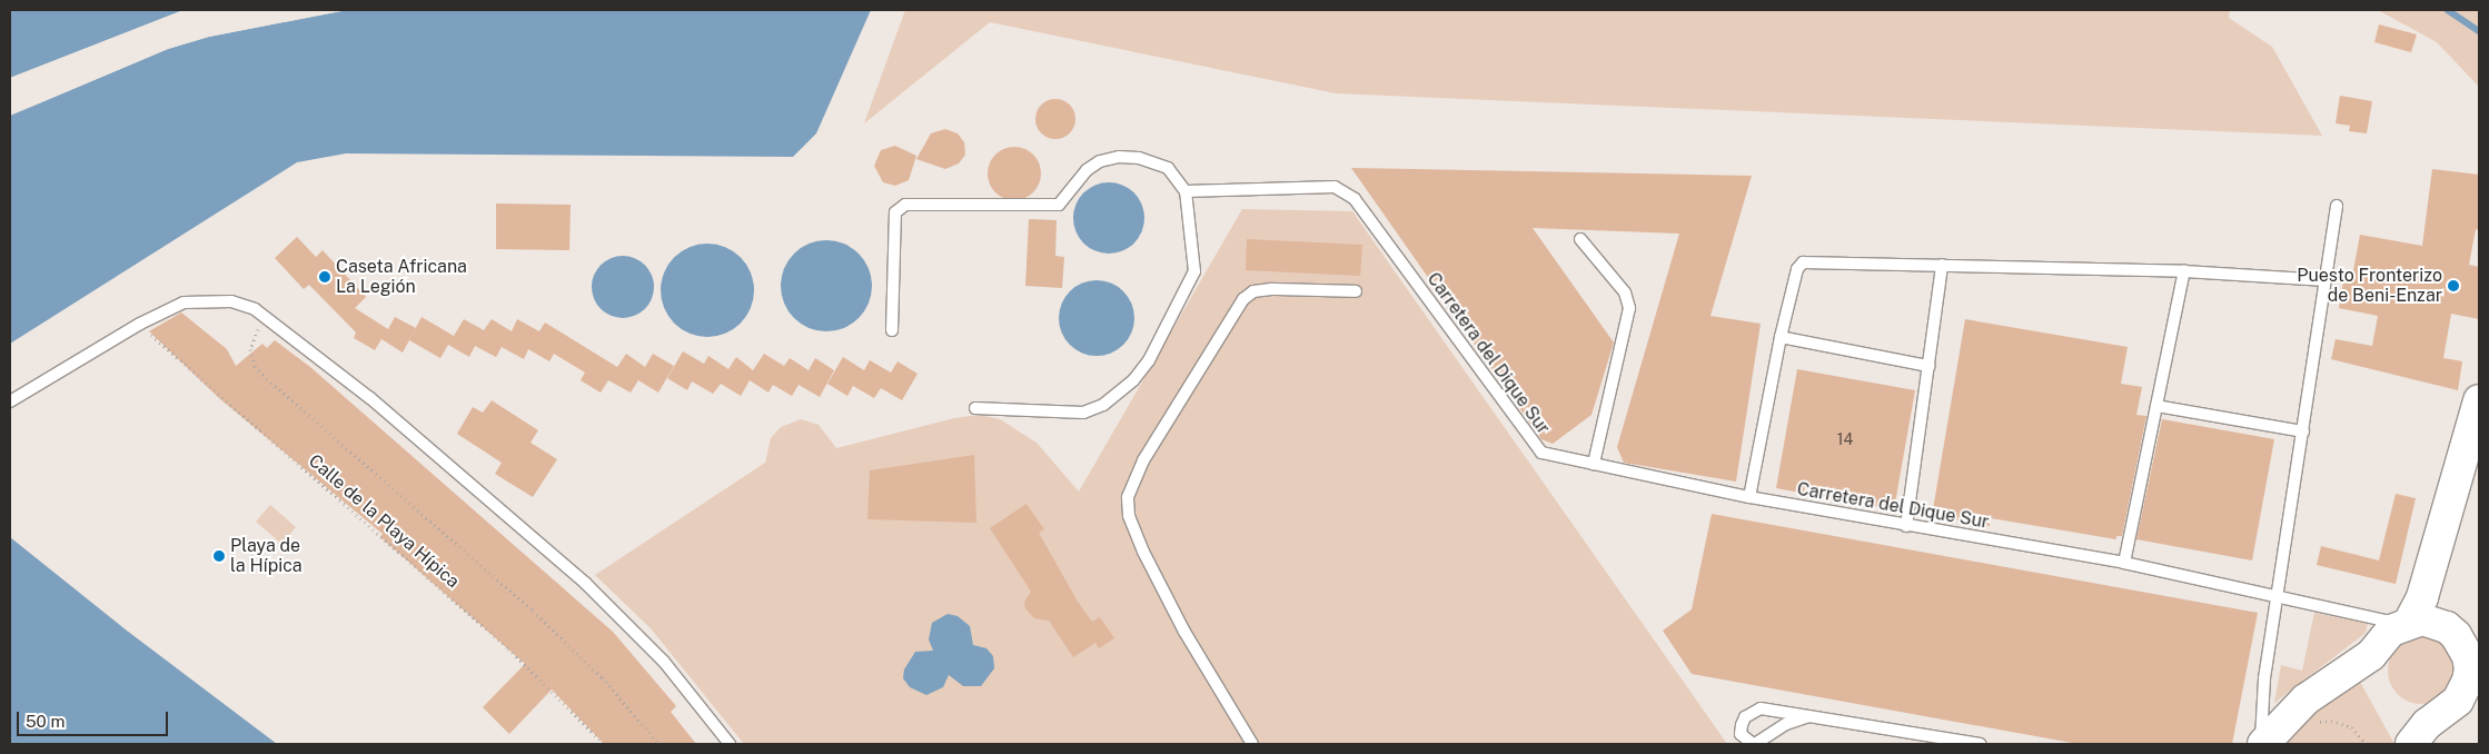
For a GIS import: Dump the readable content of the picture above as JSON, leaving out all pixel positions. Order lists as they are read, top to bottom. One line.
{"streets":{"lane":["Carretera del Dique Sur"],"path":["Calle de la Playa Hípica"]},"places":["Caseta Africana La Legión","Puesto Fronterizo de Beni-Enzar","Playa de la Hípica"],"house_numbers":["14"],"scale_bar":"50 m"}
